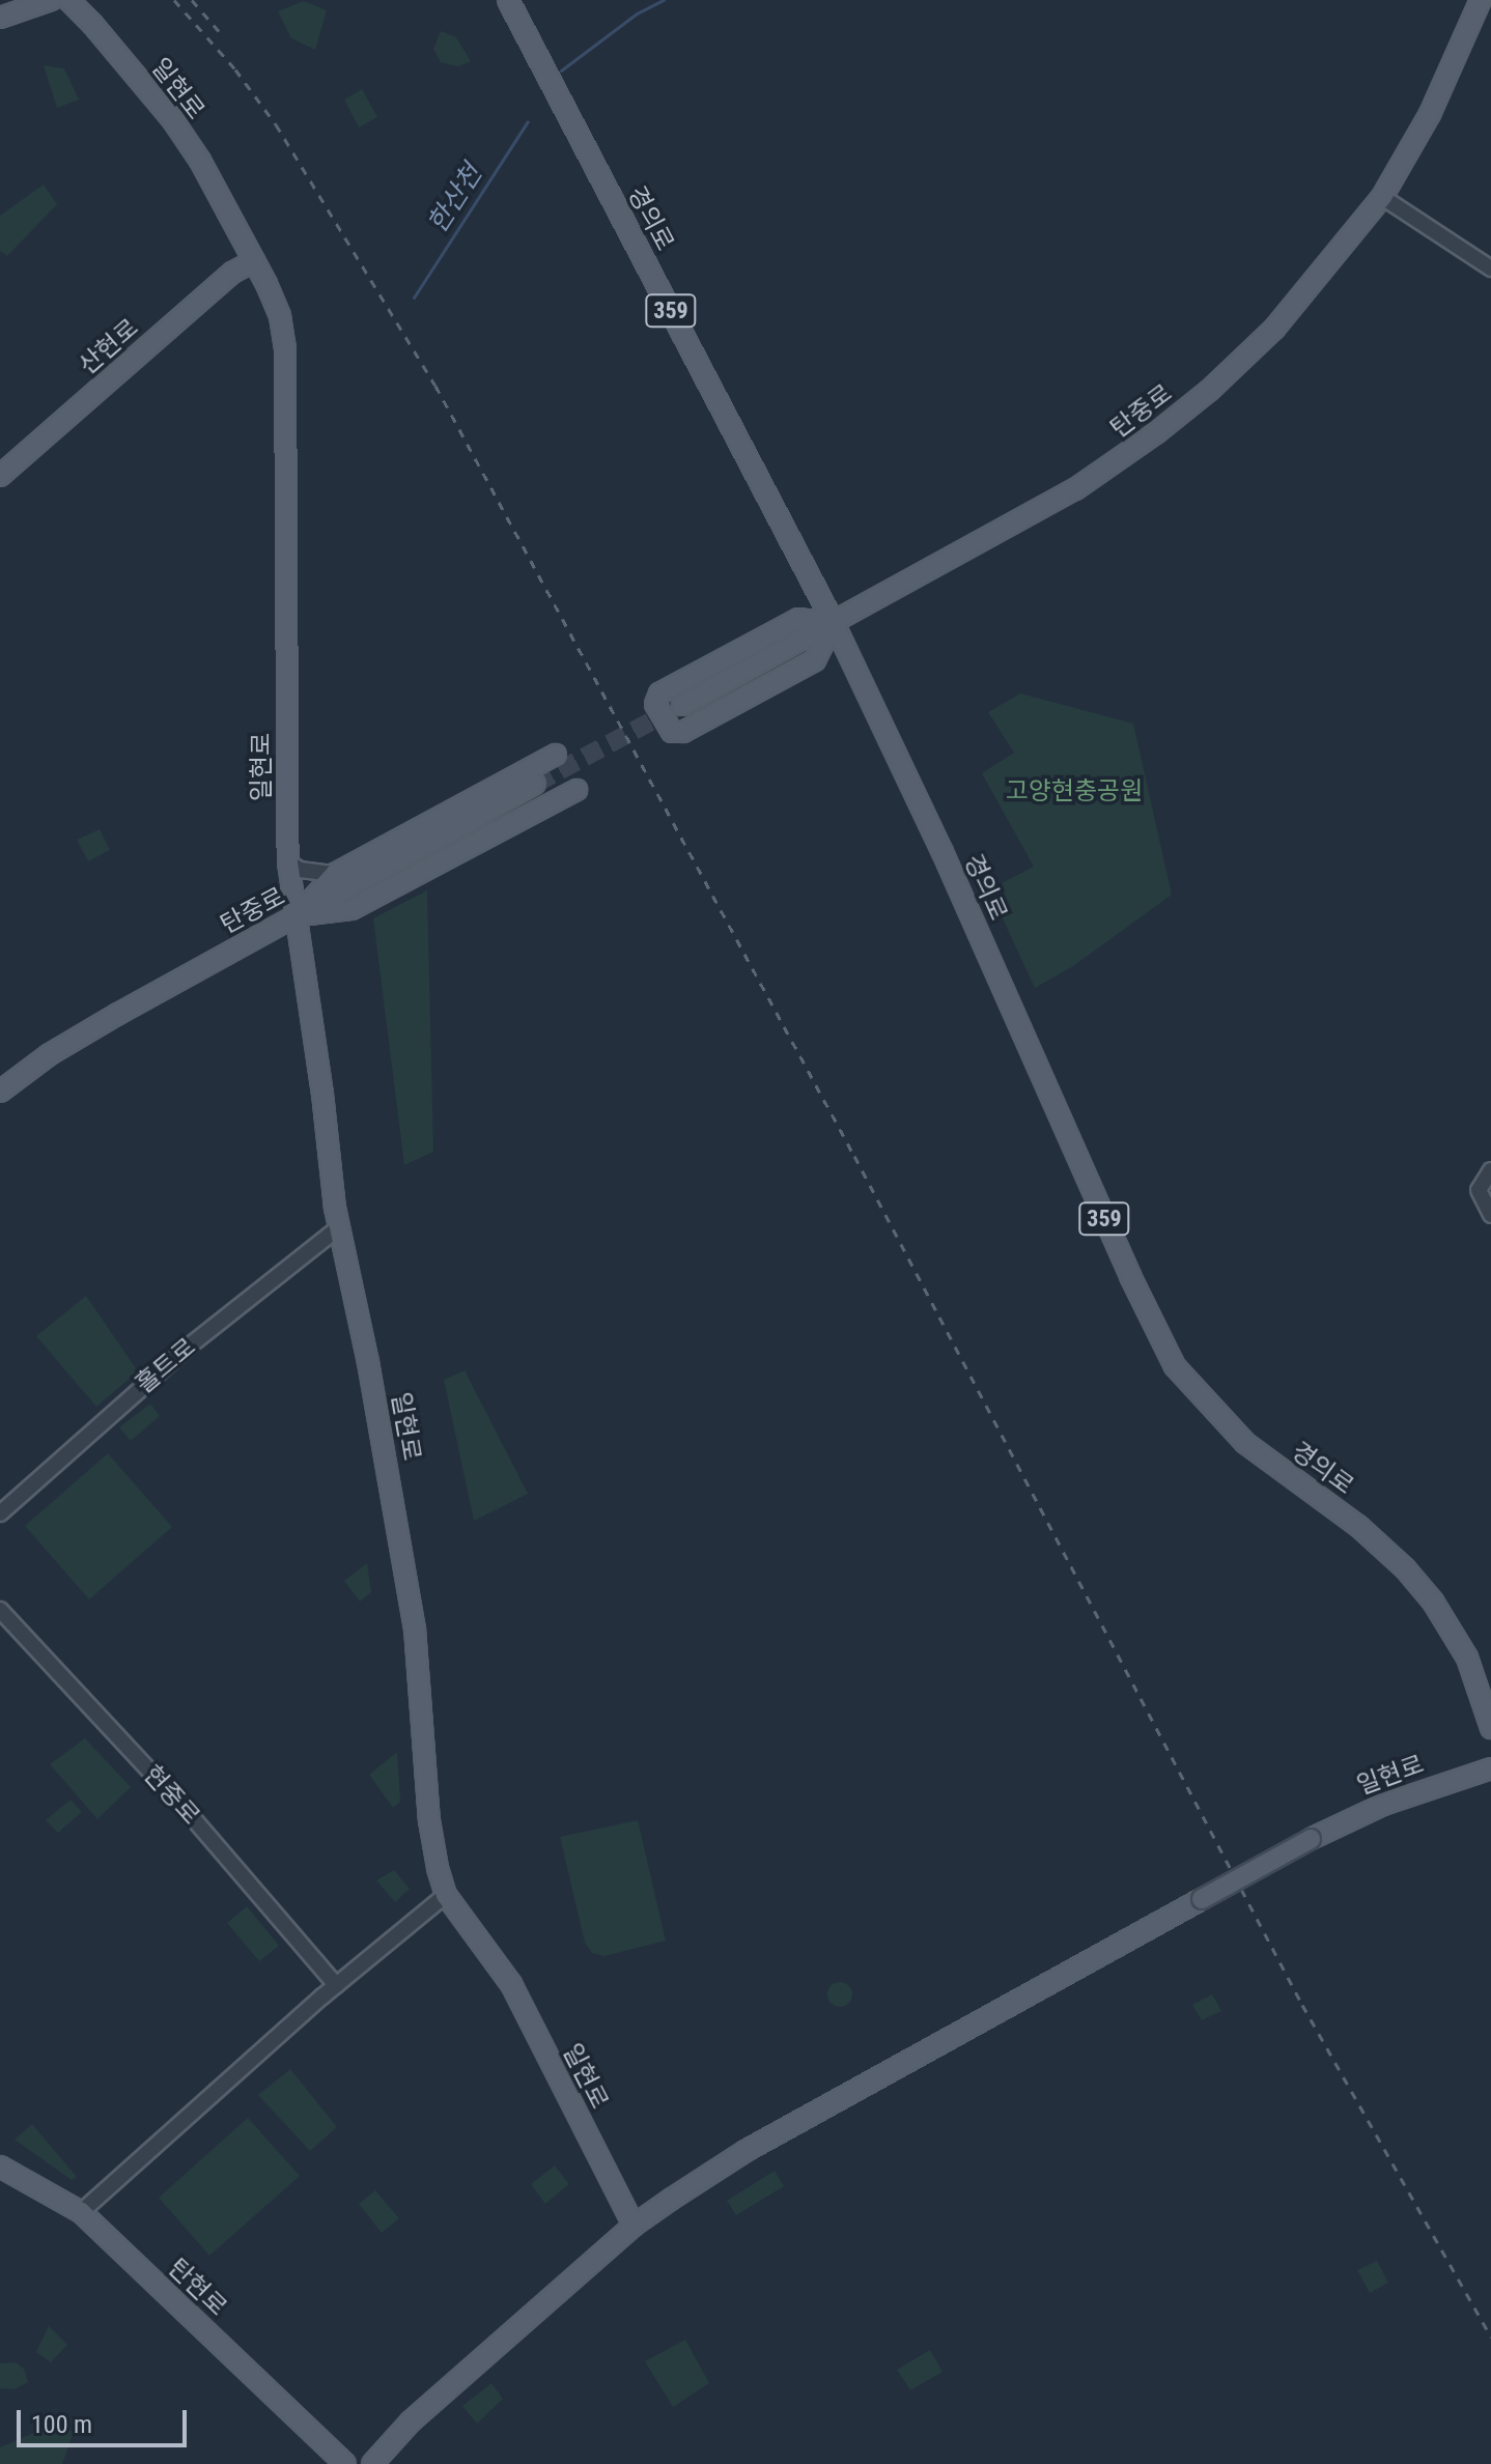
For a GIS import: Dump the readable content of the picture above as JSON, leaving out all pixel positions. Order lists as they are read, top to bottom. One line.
{"streets":{"main road":["일현로","경의로","359","산현로","탄중로","탄현로"],"street":["홀트로","현중로"]},"crossings":[["일현로","산현로"],["일현로","탄중로"],["일현로","홀트로"],["경의로","탄중로"]],"water":["한산천"],"parks":["고양현충공원"],"scale_bar":"100 m"}
